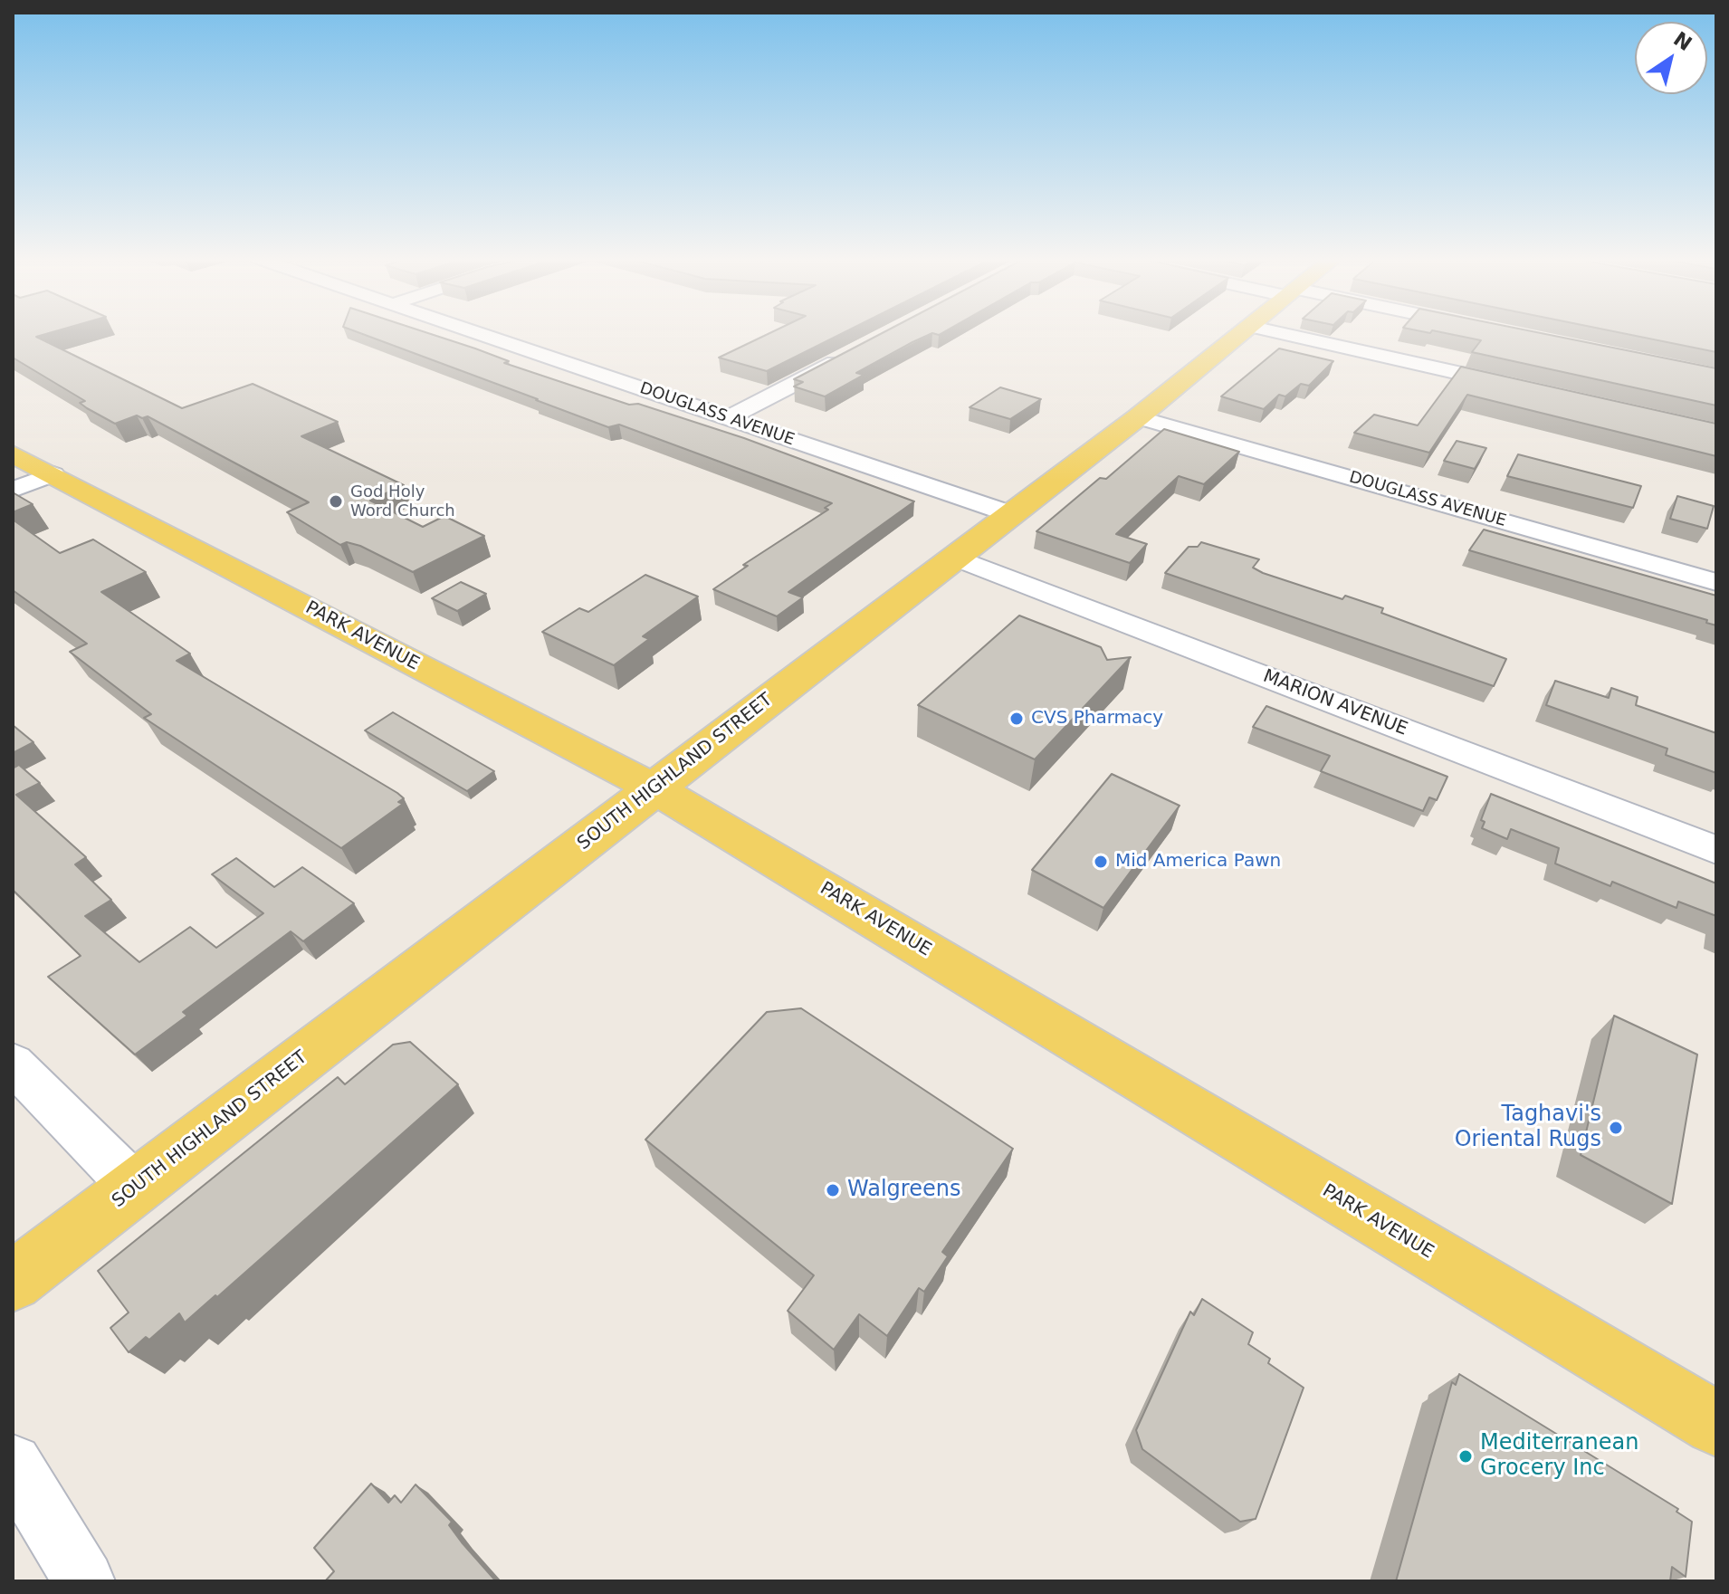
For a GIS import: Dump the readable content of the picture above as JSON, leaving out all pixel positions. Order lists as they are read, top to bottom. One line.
{"streets":{"main road":["PARK AVENUE","SOUTH HIGHLAND STREET"],"street":["DOUGLASS AVENUE","MARION AVENUE"]},"crossings":[["DOUGLASS AVENUE","SOUTH HIGHLAND STREET"],["PARK AVENUE","SOUTH HIGHLAND STREET"],["MARION AVENUE","SOUTH HIGHLAND STREET"]],"places":["God Holy Word Church","CVS Pharmacy","Mid America Pawn","Taghavi's Oriental Rugs","Walgreens","Mediterranean Grocery Inc"],"north":"top right"}
